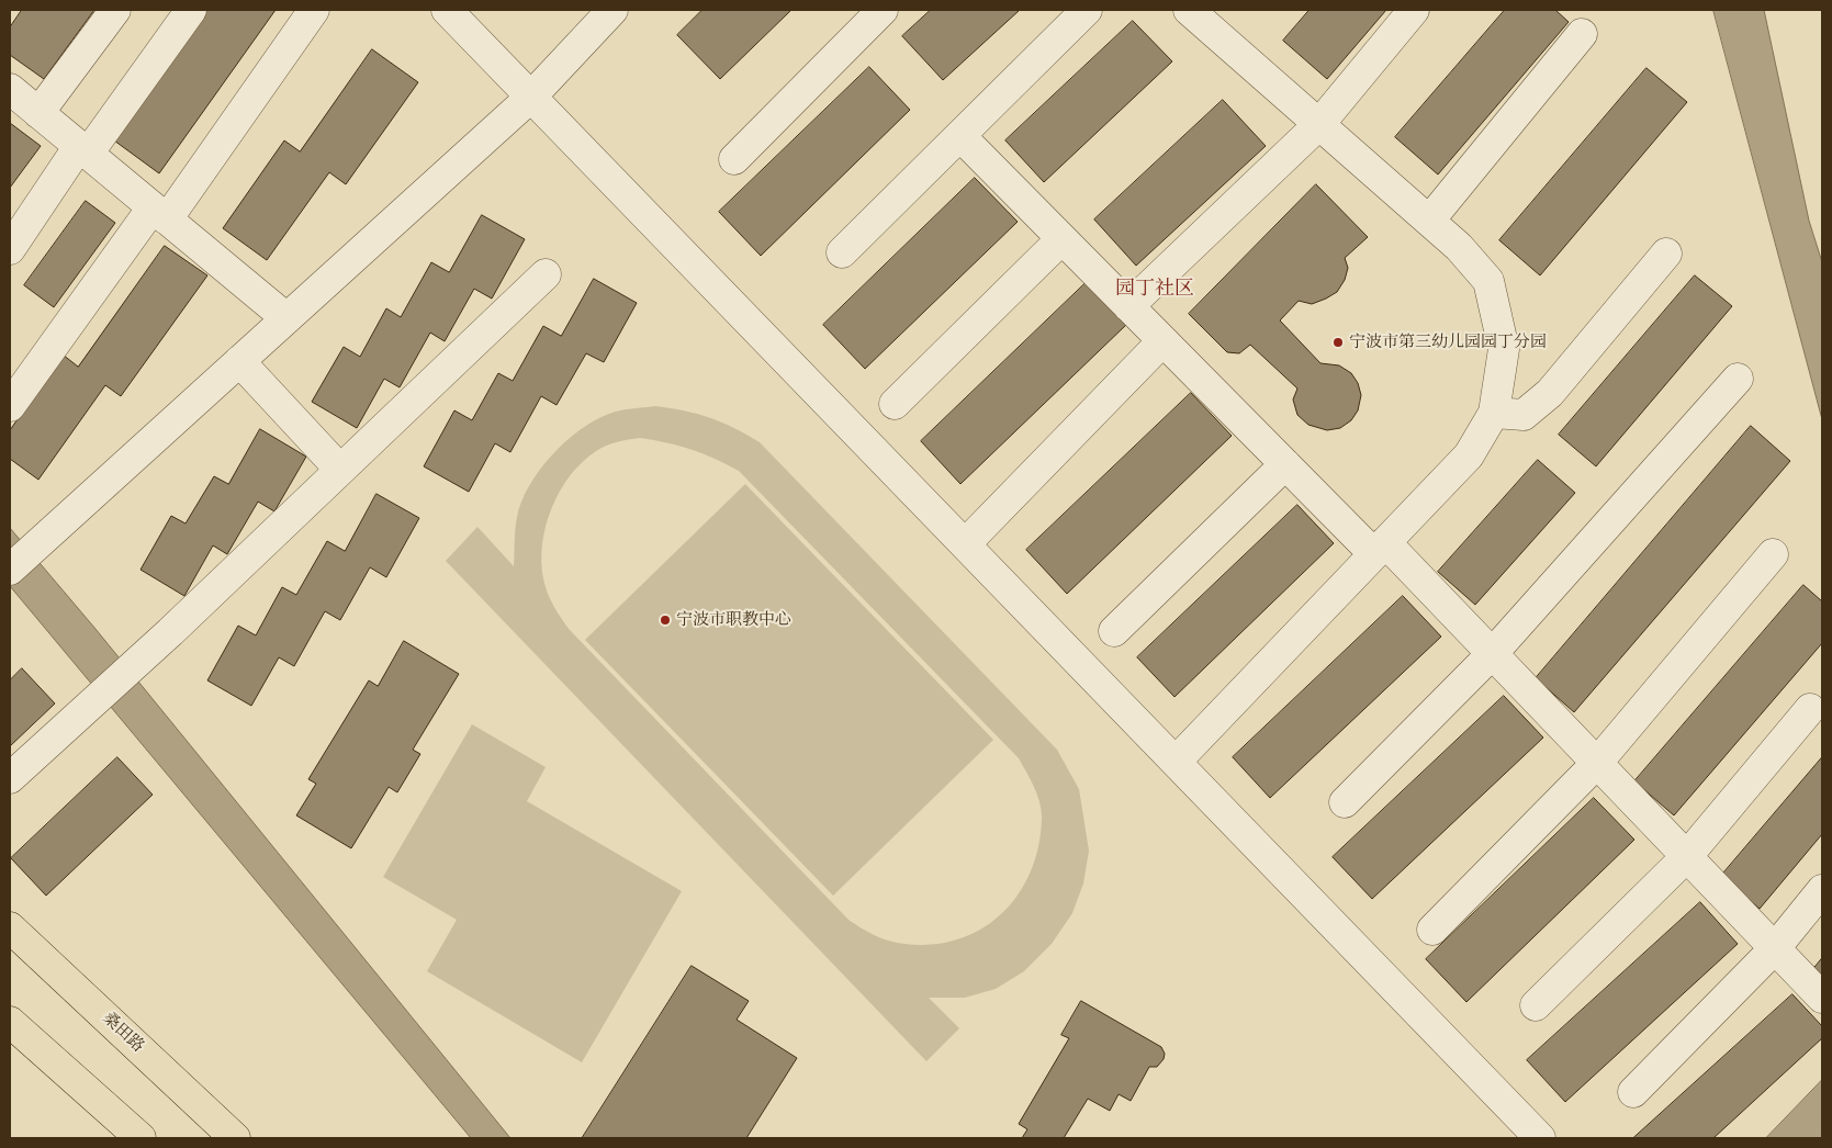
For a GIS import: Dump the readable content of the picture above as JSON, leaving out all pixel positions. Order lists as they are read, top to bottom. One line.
{"streets":{"main road":["桑田路"]},"districts":["园丁社区"],"places":["宁波市第三幼儿园园丁分园","宁波市职教中心"]}
